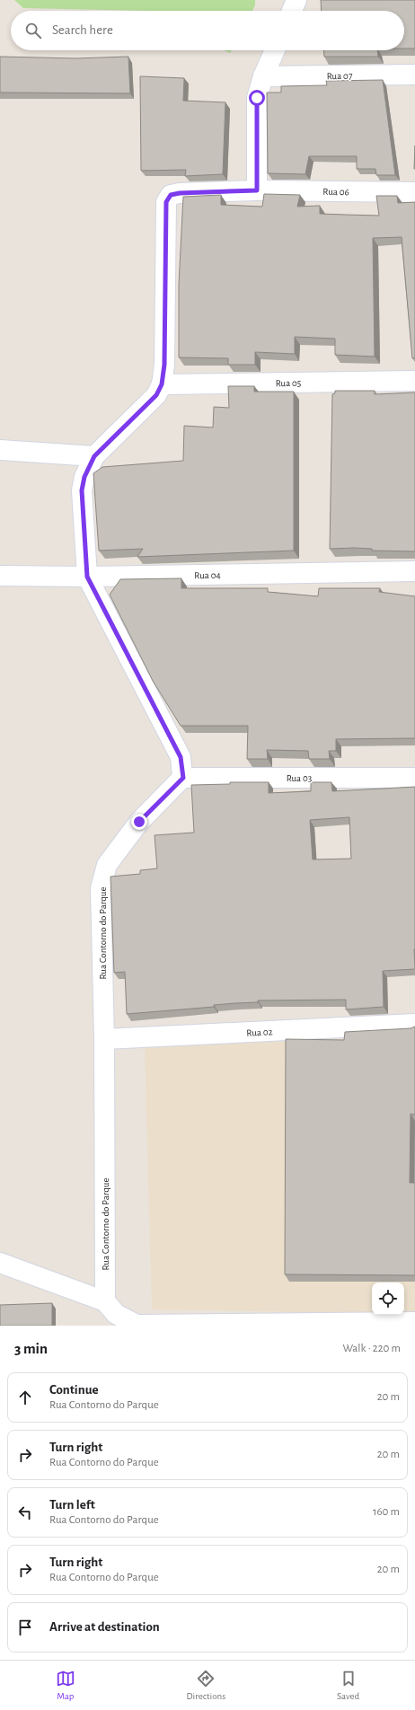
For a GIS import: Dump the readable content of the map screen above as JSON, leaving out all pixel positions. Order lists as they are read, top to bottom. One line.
{"streets":{"street":["Rua 07","Rua 06","Rua 05","Rua 04","Rua 03","Rua Contorno do Parque","Rua 02"]},"crossings":[["Rua 03","Rua Contorno do Parque"],["Rua Contorno do Parque","Rua 02"]],"page":{"search":"Search here","heading":["3 min","Walk · 220 m"],"list":[["Continue","Rua Contorno do Parque","20 m"],["Turn right","Rua Contorno do Parque","20 m"],["Turn left","Rua Contorno do Parque","160 m"],["Turn right","Rua Contorno do Parque","20 m"],"Arrive at destination"],"nav":["Map","Directions","Saved"]}}
